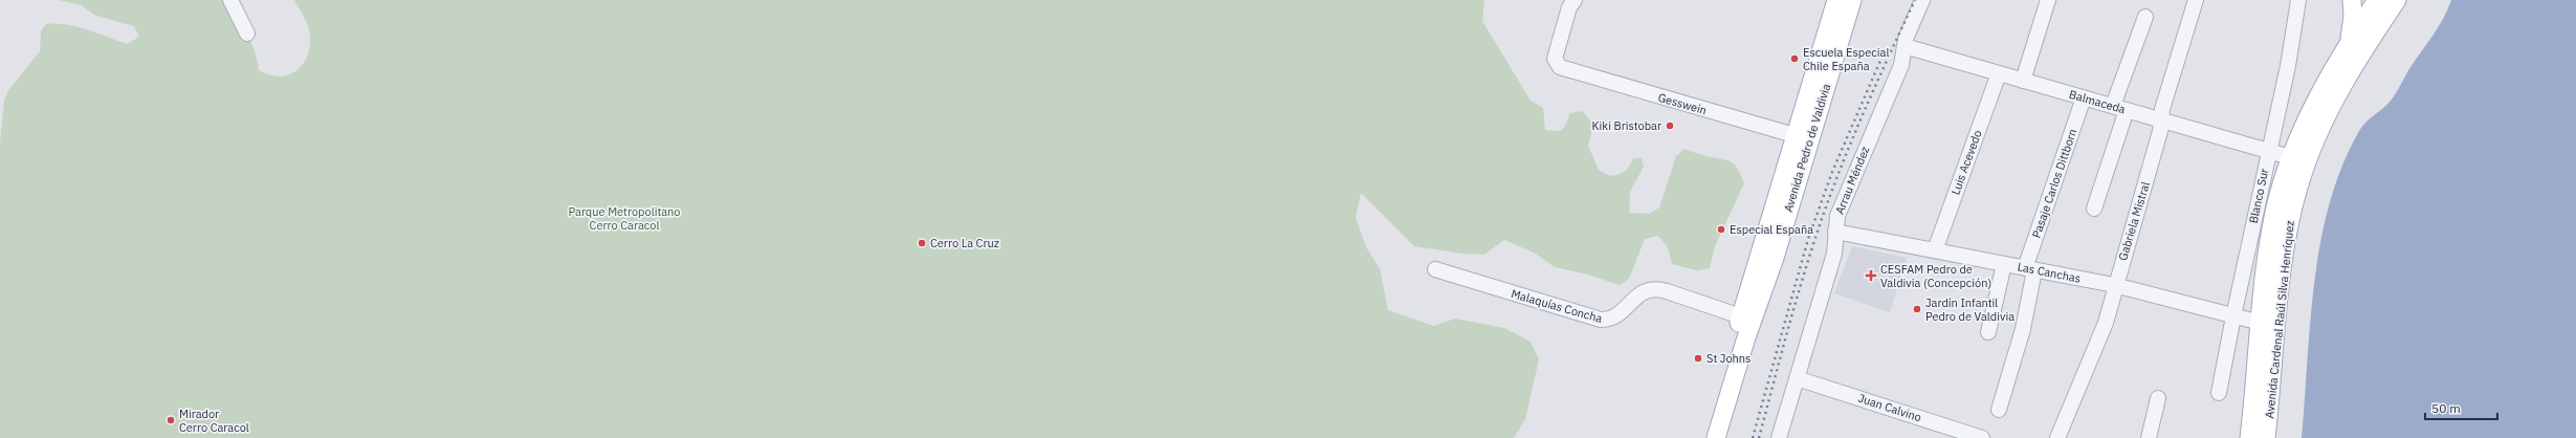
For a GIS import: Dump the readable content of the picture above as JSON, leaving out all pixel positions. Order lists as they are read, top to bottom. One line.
{"streets":{"main road":["Avenida Pedro de Valdivia","Avenida Cardenal Raúl Silva Henríquez"],"street":["Balmaceda","Gesswein","Luis Acevedo","Arrau Méndez","Pasaje Carlos Dittborn","Blanco Sur","Gabriela Mistral","Las Canchas","Malaquías Concha","Juan Calvino"]},"crossings":[["Balmaceda","Luis Acevedo"],["Balmaceda","Arrau Méndez"],["Balmaceda","Pasaje Carlos Dittborn"],["Balmaceda","Blanco Sur"],["Balmaceda","Gabriela Mistral"],["Balmaceda","Avenida Cardenal Raúl Silva Henríquez"],["Gesswein","Avenida Pedro de Valdivia"],["Avenida Pedro de Valdivia","Malaquías Concha"],["Luis Acevedo","Las Canchas"],["Arrau Méndez","Las Canchas"],["Arrau Méndez","Juan Calvino"],["Pasaje Carlos Dittborn","Las Canchas"],["Blanco Sur","Las Canchas"],["Gabriela Mistral","Las Canchas"],["Las Canchas","Avenida Cardenal Raúl Silva Henríquez"]],"parks":["Parque Metropolitano Cerro Caracol"],"places":{"other":["Escuela Especial Chile España","Kiki Bristobar","Especial España","Cerro La Cruz","Jardín Infantil Pedro de Valdivia","St Johns","Mirador Cerro Caracol"],"health":["CESFAM Pedro de Valdivia (Concepción)"]},"scale_bar":"50 m"}
